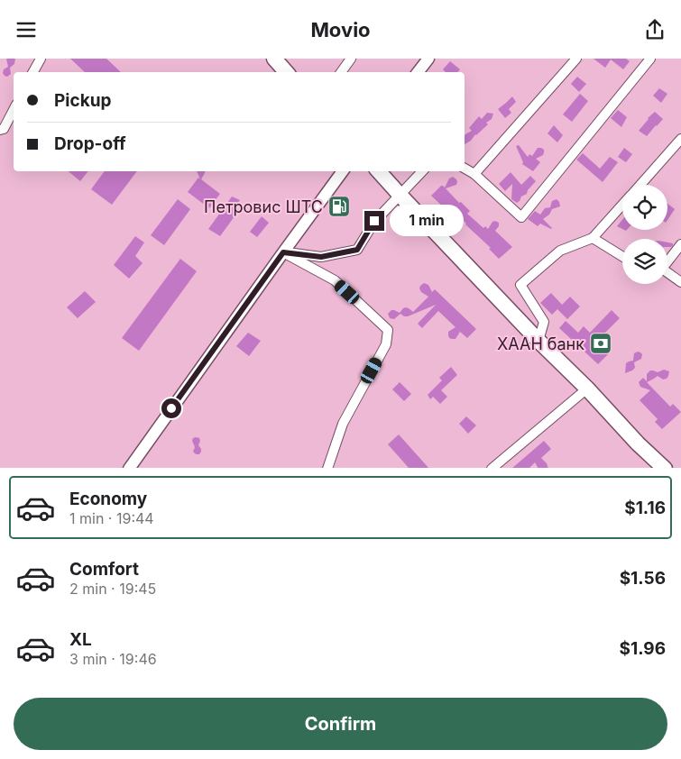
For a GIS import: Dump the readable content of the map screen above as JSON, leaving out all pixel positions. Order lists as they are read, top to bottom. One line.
{"places":{"fuel station":["Петровис ШТС"],"bank":["ХААН банк"]},"page":{"header":"Movio","banner":["Pickup","Drop-off"],"bubble":"1 min","list":[{"name":"Economy","note":"1 min · 19:44","value":"$1.16"},{"name":"Comfort","note":"2 min · 19:45","value":"$1.56"},{"name":"XL","note":"3 min · 19:46","value":"$1.96"}],"buttons":"Confirm"}}
